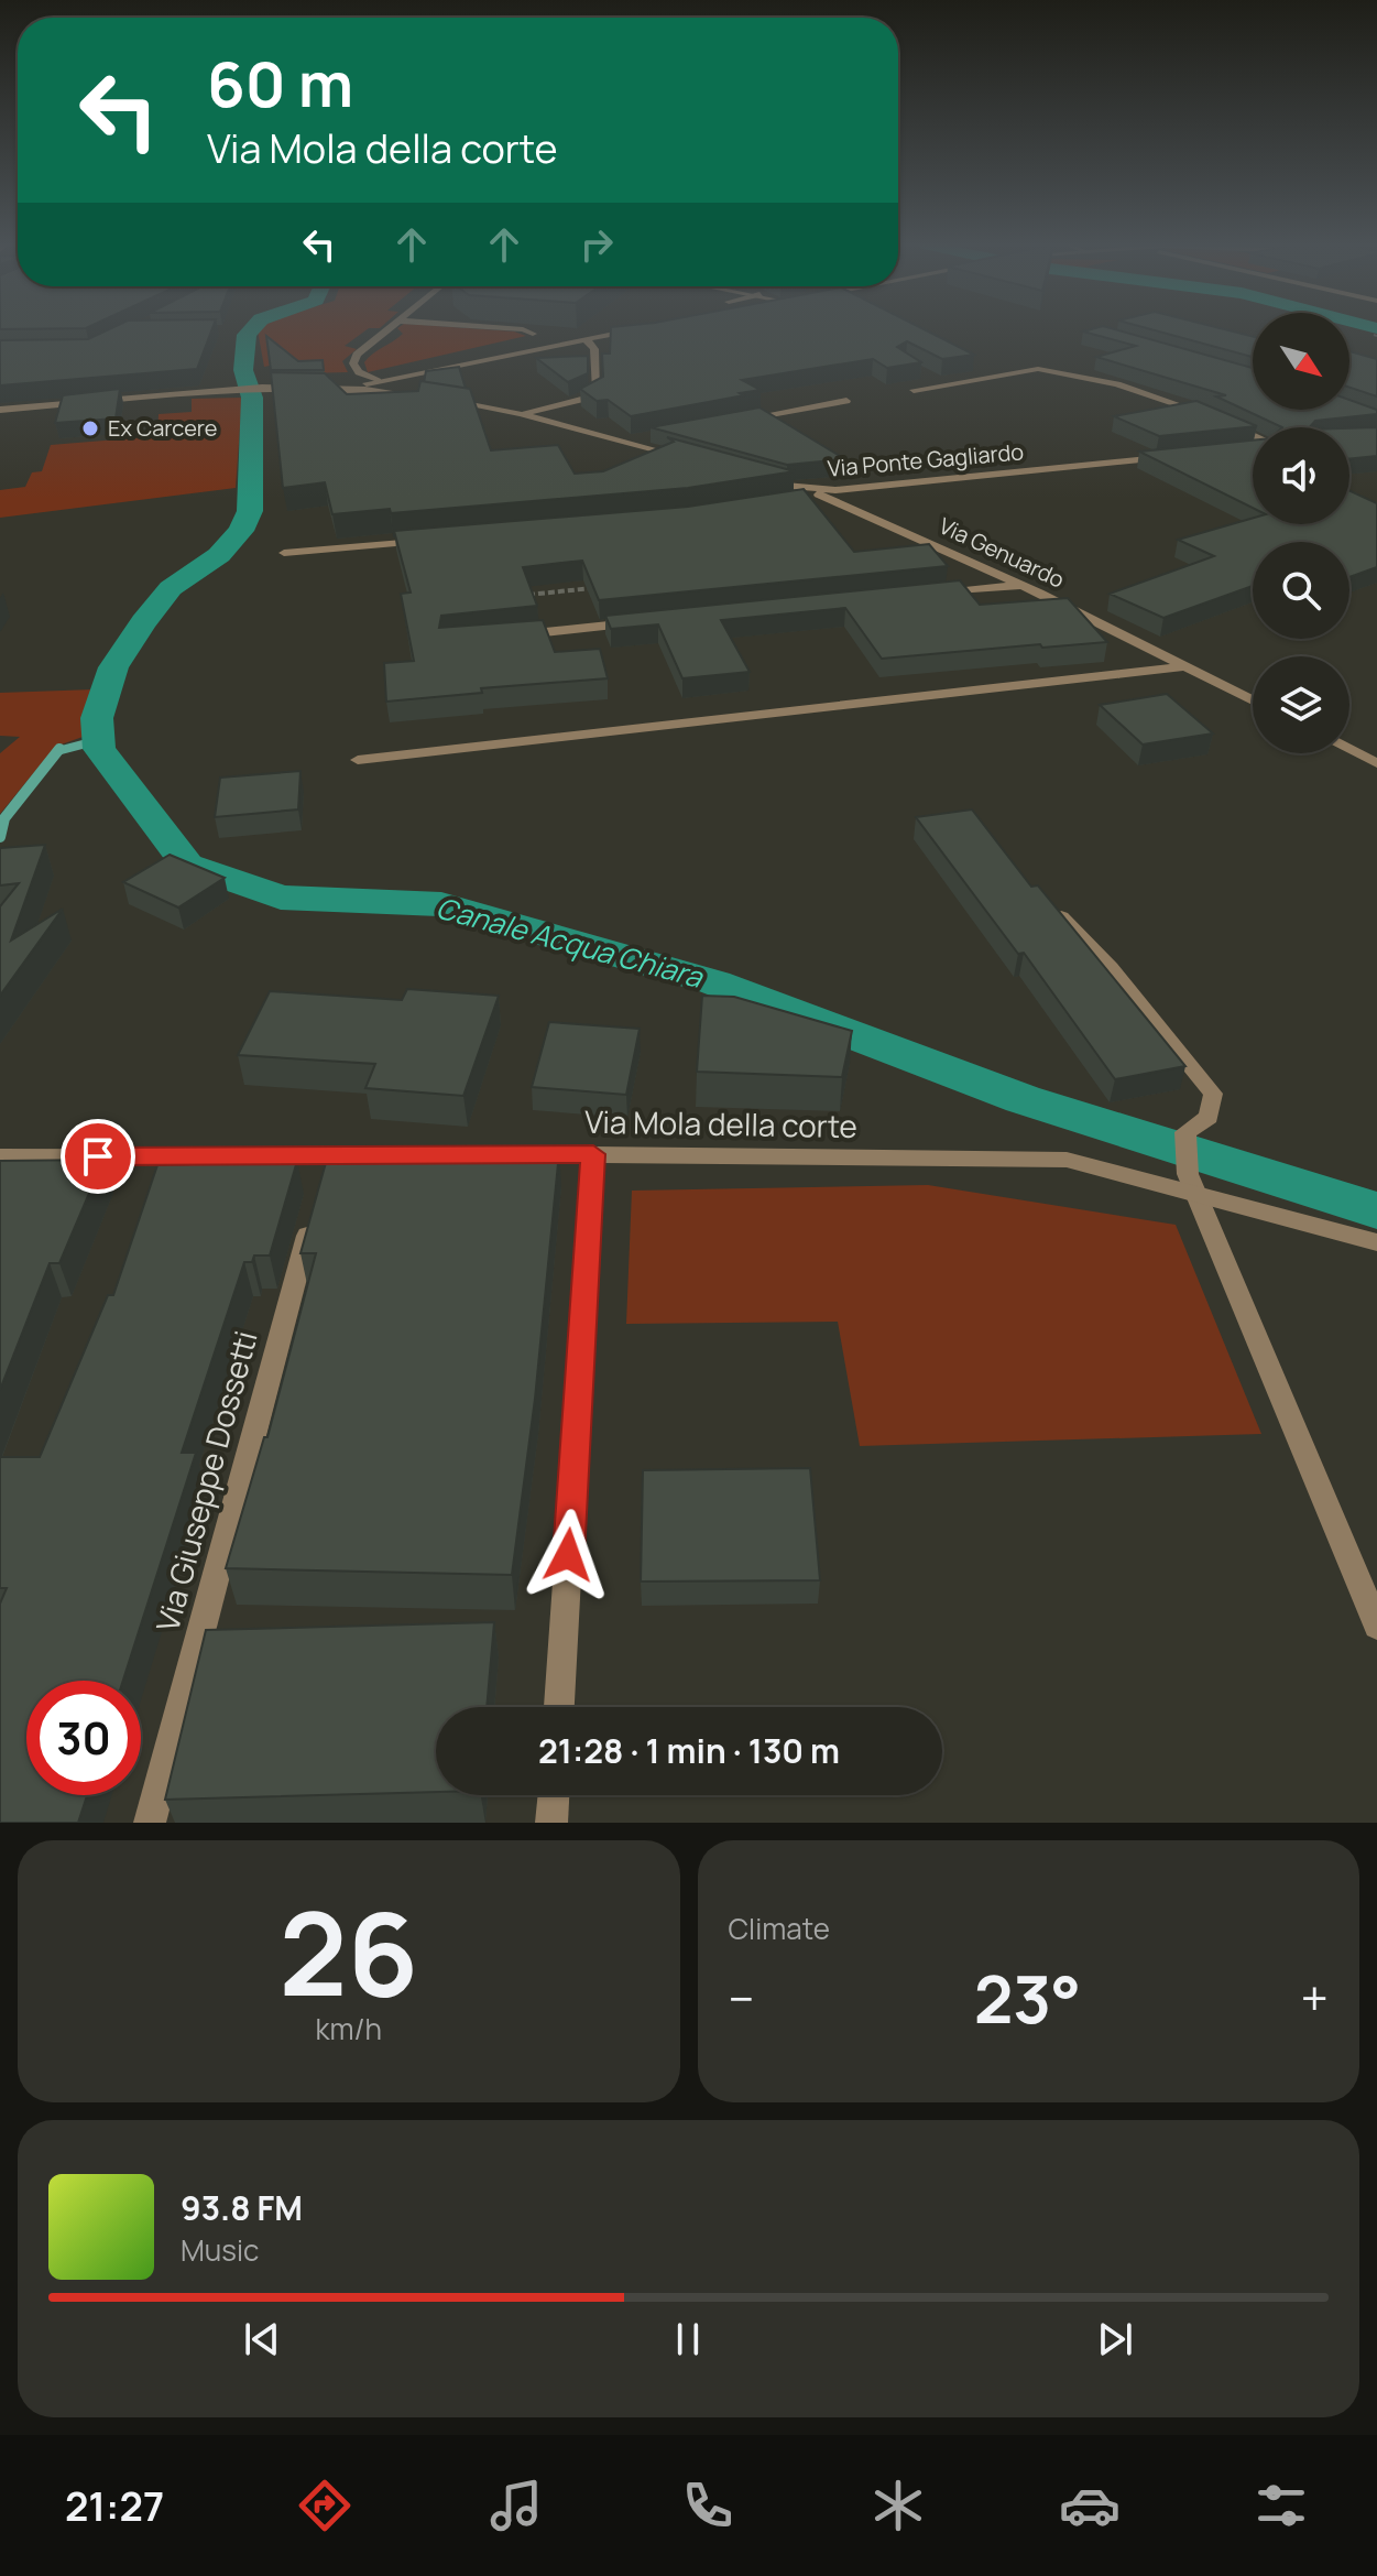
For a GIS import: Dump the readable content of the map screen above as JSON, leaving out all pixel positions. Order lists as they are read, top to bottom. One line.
{"streets":{"street":["Via Ponte Gagliardo","Via Genuardo","Via Mola della corte","Via Giuseppe Dossetti"]},"crossings":[["Via Ponte Gagliardo","Via Genuardo"]],"water":["Canale Acqua Chiara"],"places":["Ex Carcere"],"north":"bottom right","page":{"turn":["60 m","Via Mola della corte"],"limit":"30","trip":"21:28 · 1 min · 130 m","tile":[["26","km/h"],"Climate"],"heat":["−","23°","+"],"song":["93.8 FM","Music"],"tabs":"21:27"}}
